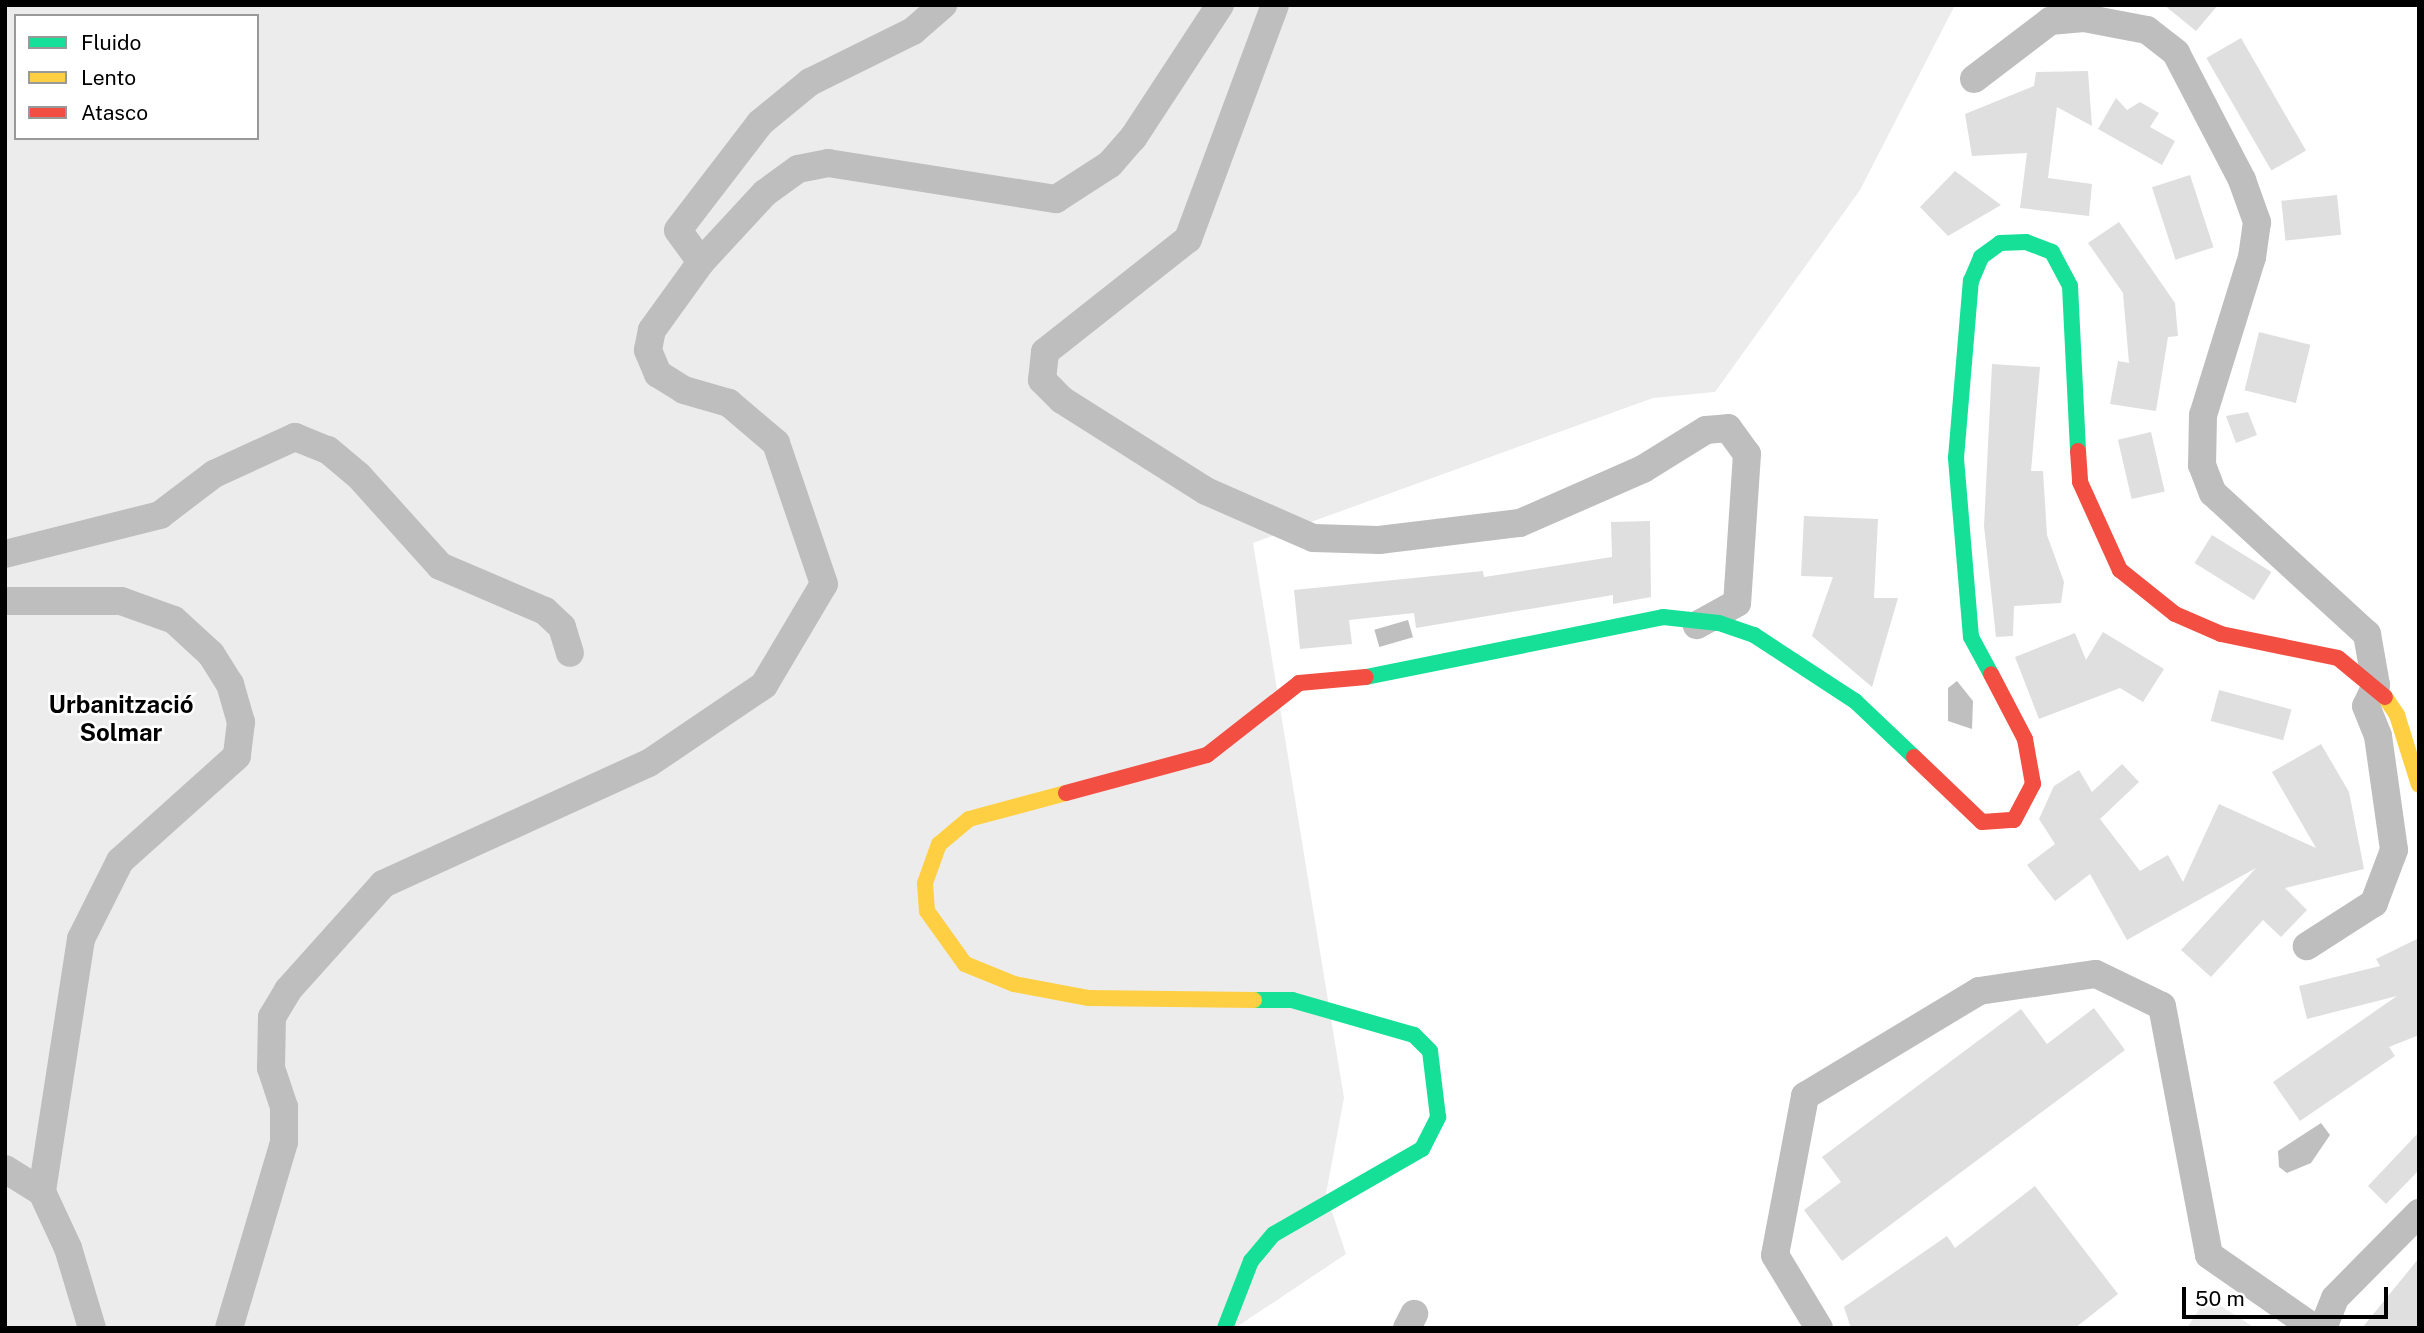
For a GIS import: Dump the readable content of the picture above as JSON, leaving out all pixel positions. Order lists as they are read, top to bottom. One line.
{"districts":["Urbanització Solmar"],"legend":["Fluido","Lento","Atasco"],"scale_bar":"50 m"}
